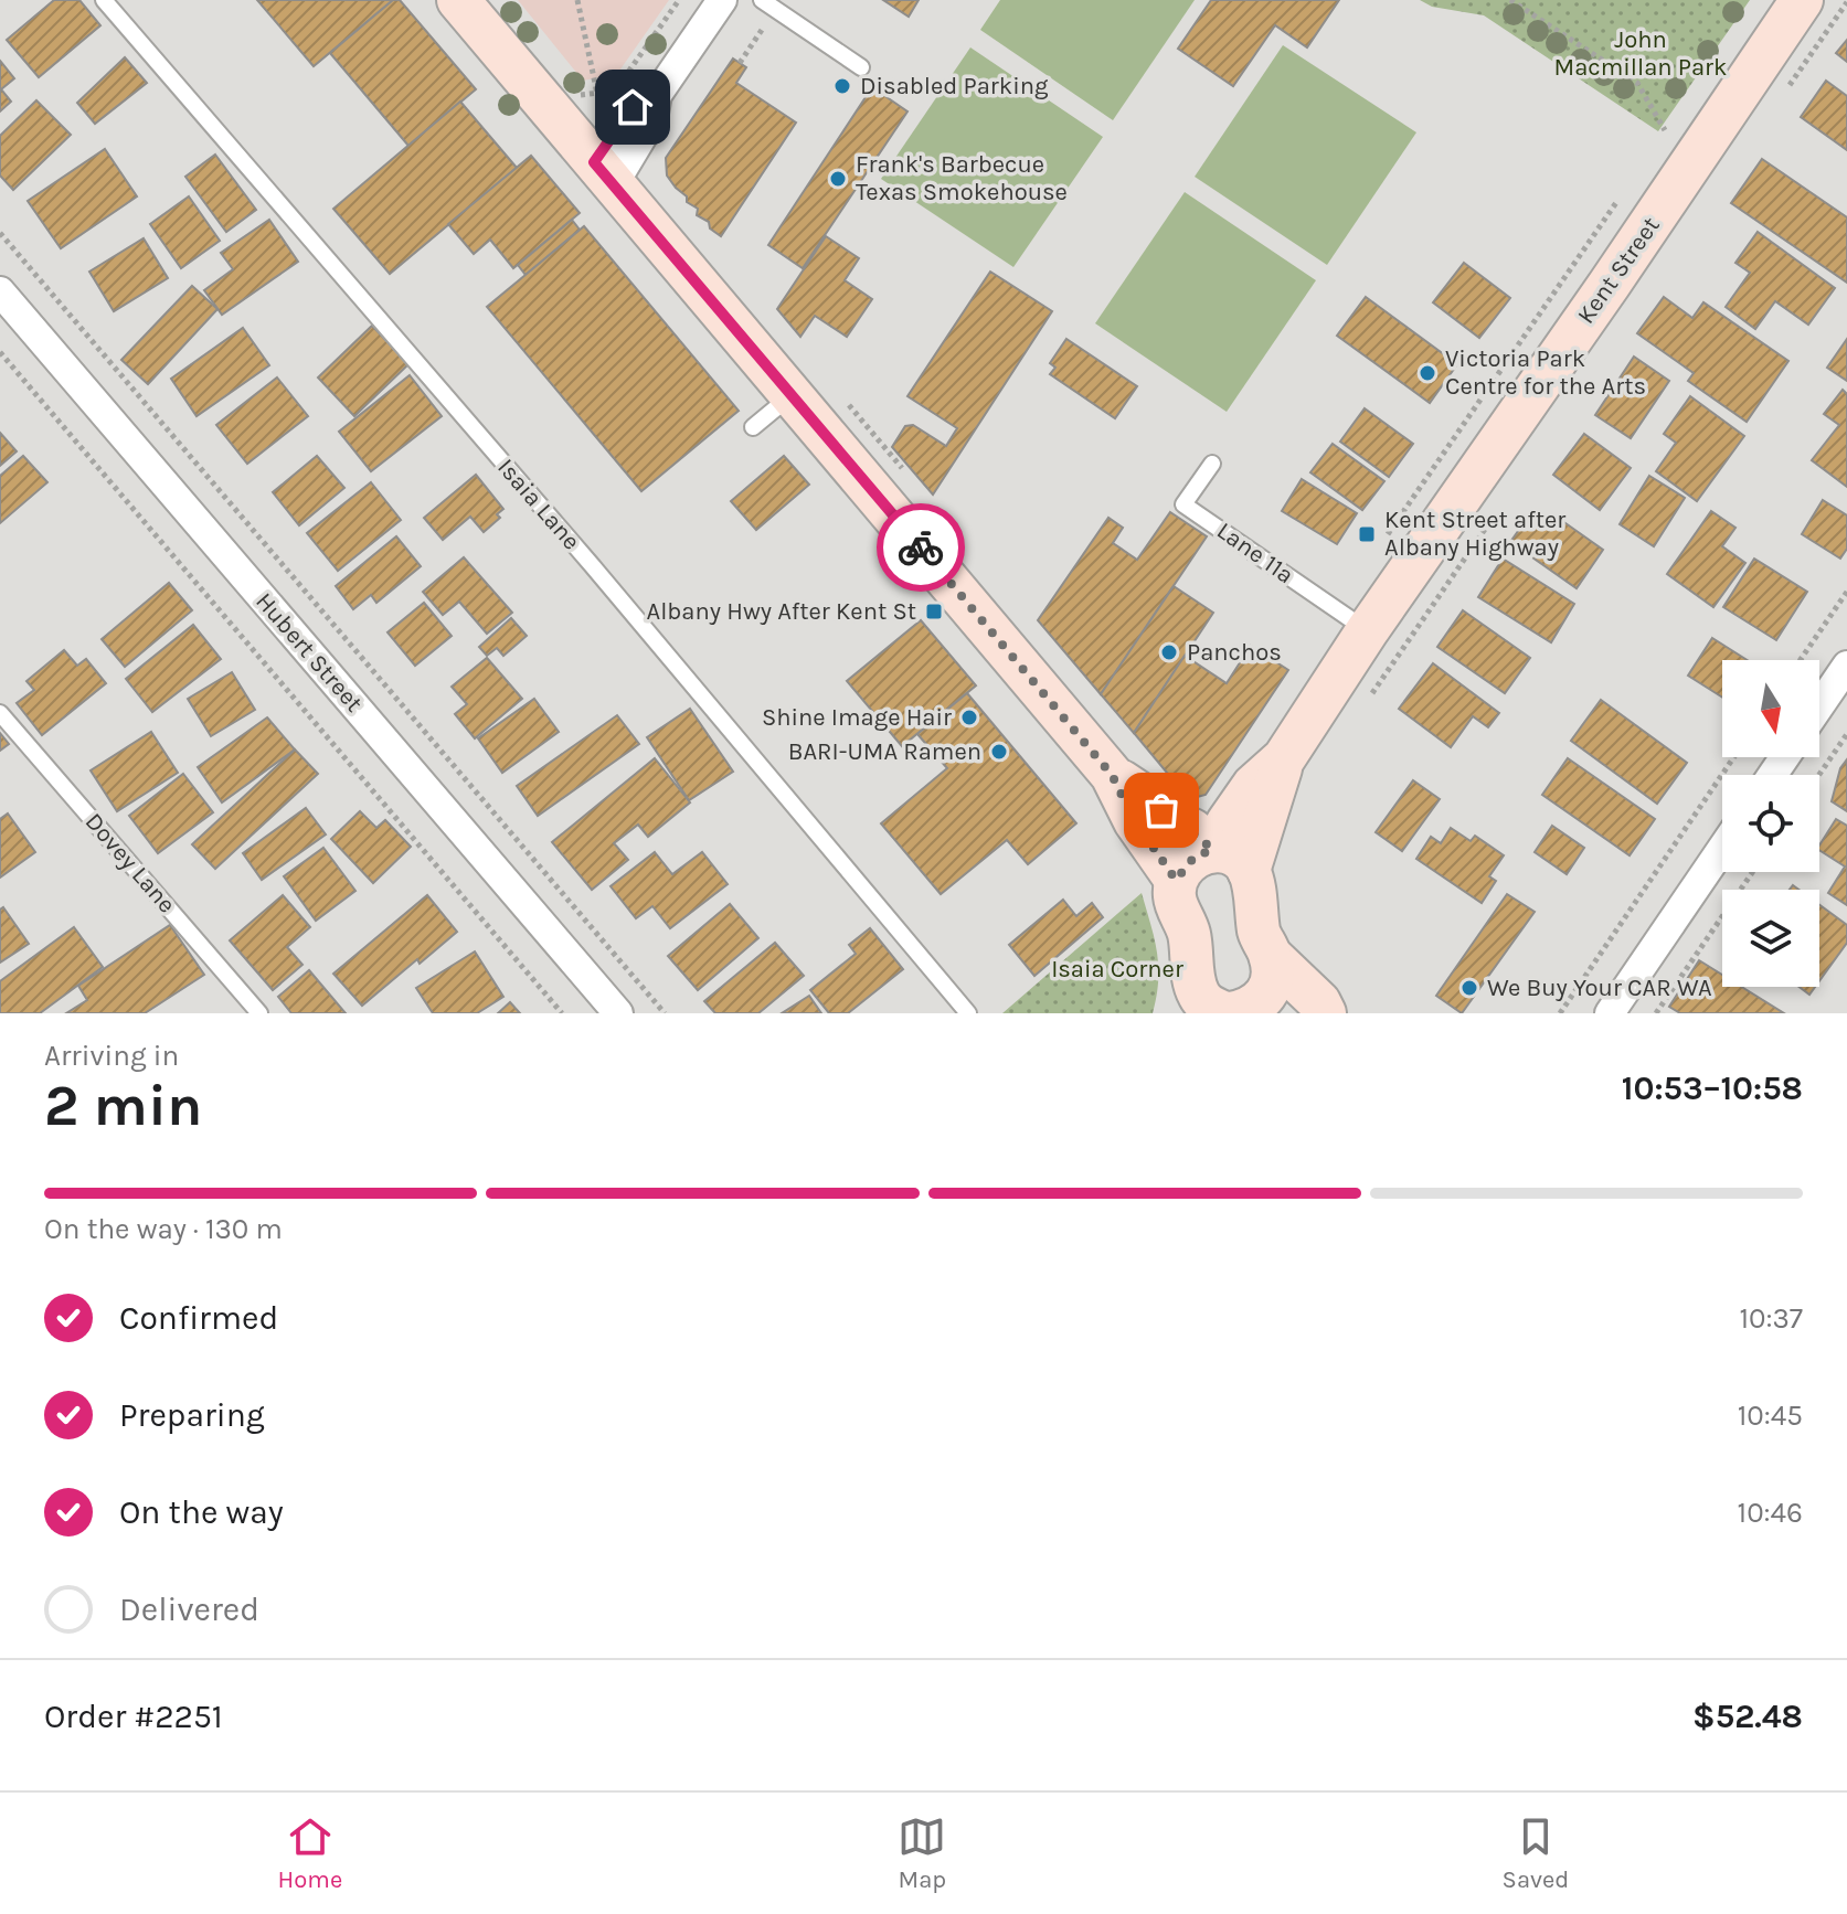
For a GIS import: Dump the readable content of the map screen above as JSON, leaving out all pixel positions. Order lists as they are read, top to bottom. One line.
{"streets":{"main road":["Kent Street"],"street":["Hubert Street"],"lane":["Isaia Lane","Lane 11a","Dovey Lane"]},"crossings":[["Kent Street","Lane 11a"]],"parks":["John Macmillan Park","Isaia Corner"],"places":{"other":["Disabled Parking","Frank's Barbecue Texas Smokehouse","Victoria Park Centre for the Arts","Panchos","Shine Image Hair","BARI-UMA Ramen","We Buy Your CAR WA"],"transit":["Kent Street after Albany Highway","Albany Hwy After Kent St"]},"north":"bottom","page":{"heading":["2 min","Arriving in","10:53–10:58"],"panel":["Order #2251","$52.48"],"bar":"On the way · 130 m","list":[["Confirmed","10:37"],["Preparing","10:45"],["On the way","10:46"],"Delivered"],"tabs":["Home","Map","Saved"]}}
